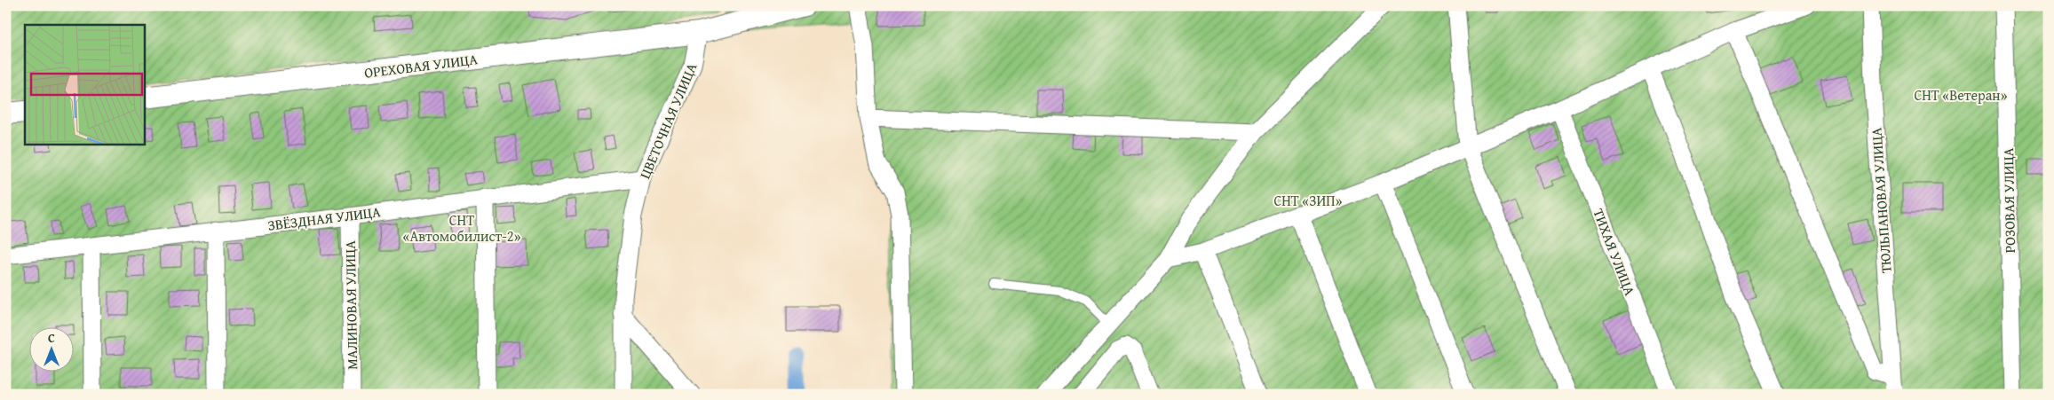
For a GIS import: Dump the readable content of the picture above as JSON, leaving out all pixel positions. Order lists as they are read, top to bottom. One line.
{"streets":{"street":["ОРЕХОВАЯ УЛИЦА","ЦВЕТОЧНАЯ УЛИЦА","ТЮЛЬПАНОВАЯ УЛИЦА","РОЗОВАЯ УЛИЦА","ЗВЁЗДНАЯ УЛИЦА","ТИХАЯ УЛИЦА","МАЛИНОВАЯ УЛИЦА"]},"crossings":[["ОРЕХОВАЯ УЛИЦА","ЦВЕТОЧНАЯ УЛИЦА"],["ЦВЕТОЧНАЯ УЛИЦА","ЗВЁЗДНАЯ УЛИЦА"],["ЗВЁЗДНАЯ УЛИЦА","МАЛИНОВАЯ УЛИЦА"]],"parks":["СНТ «Ветеран»","СНТ «ЗИП»","СНТ «Автомобилист-2»"],"north":"top"}
